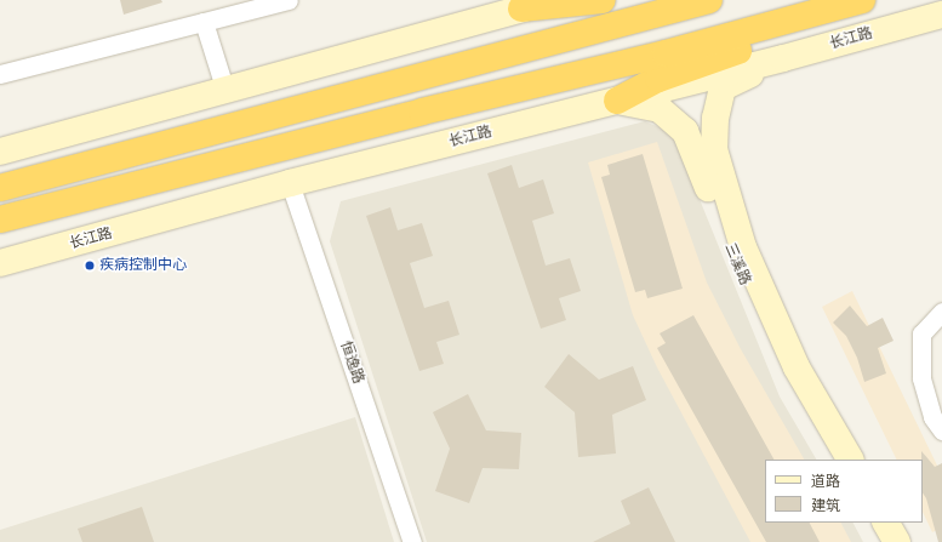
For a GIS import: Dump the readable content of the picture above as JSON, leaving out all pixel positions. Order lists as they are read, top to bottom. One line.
{"streets":{"main road":["长江路","三溪路"],"street":["恒逸路"]},"crossings":[["长江路","三溪路"],["长江路","恒逸路"]],"places":["疾病控制中心"],"legend":["道路","建筑"]}
